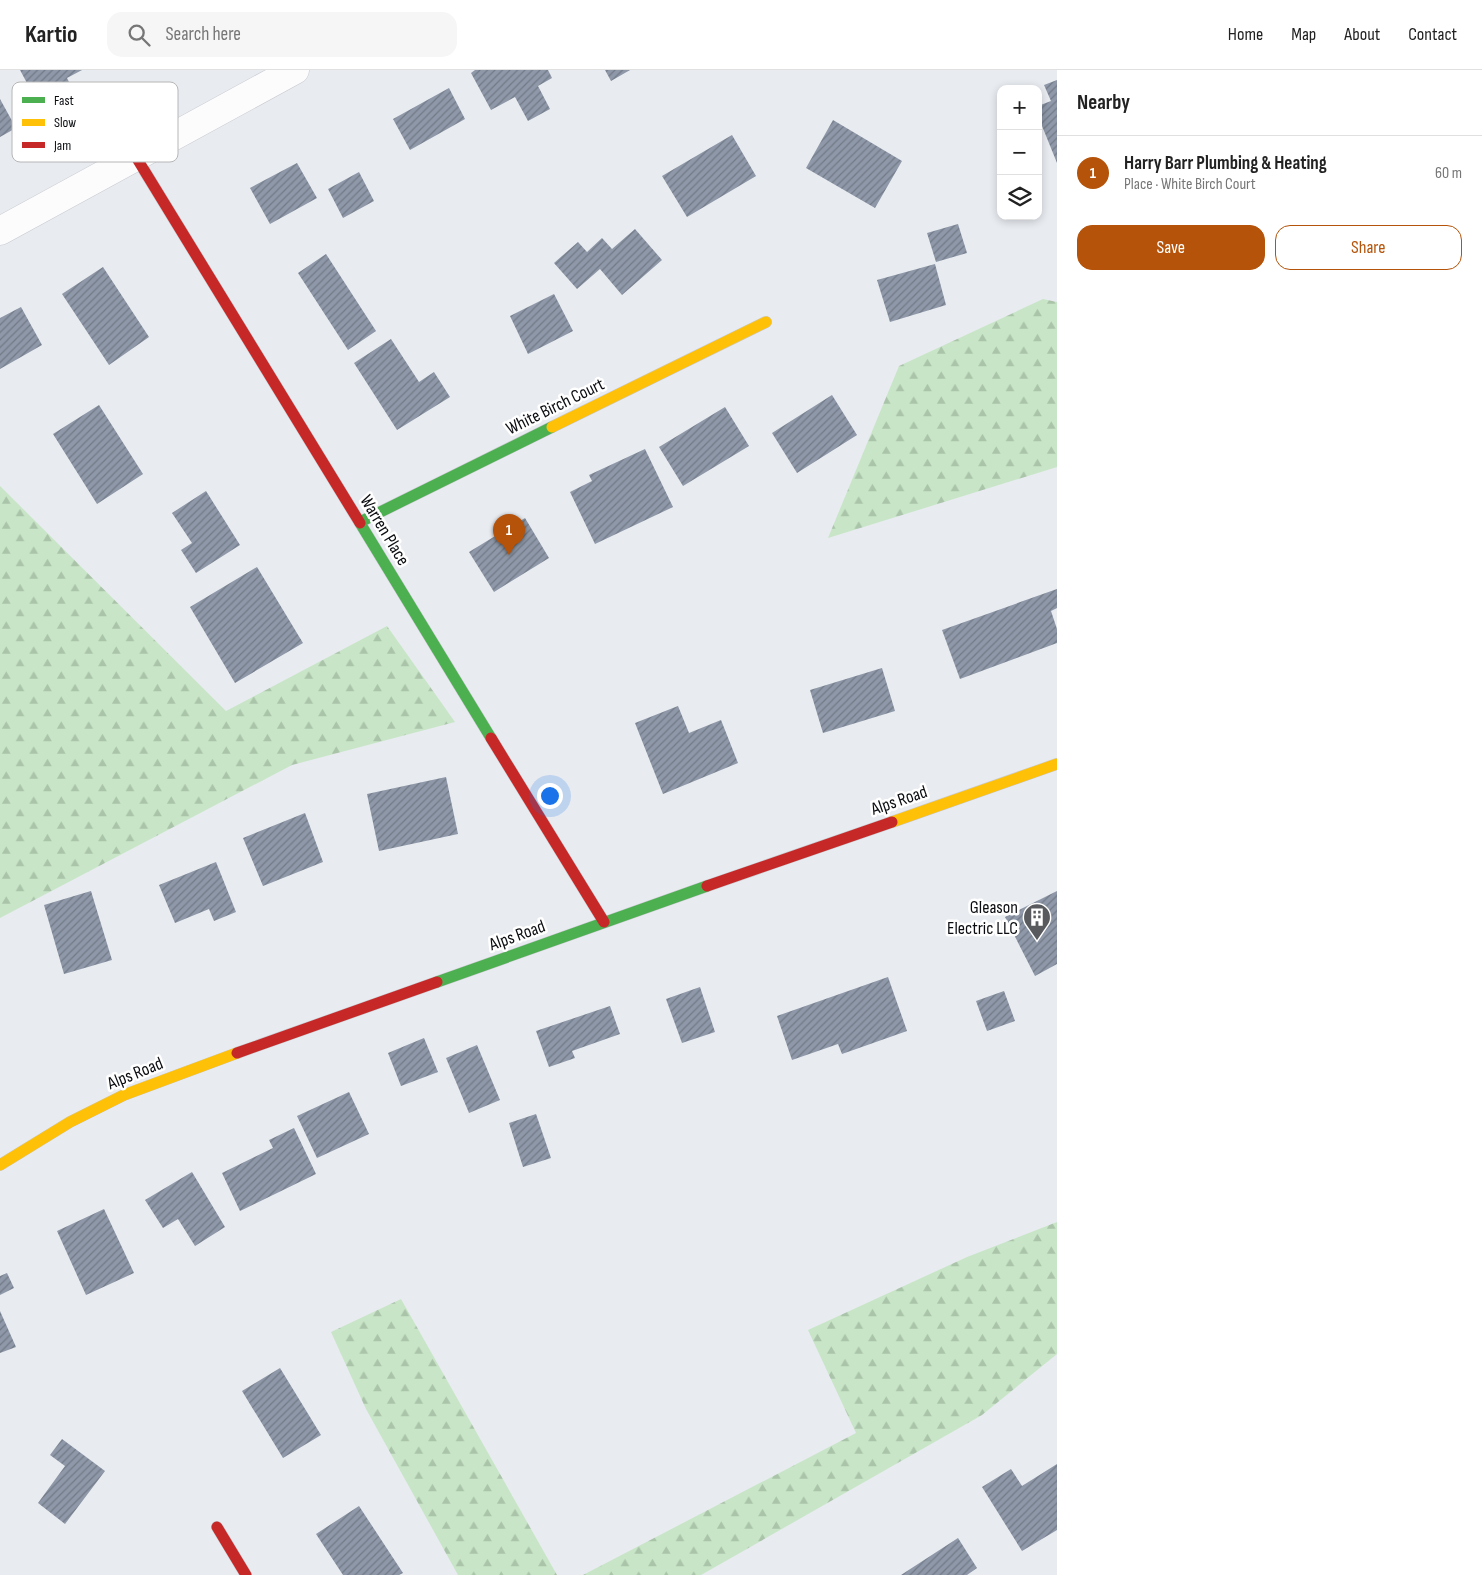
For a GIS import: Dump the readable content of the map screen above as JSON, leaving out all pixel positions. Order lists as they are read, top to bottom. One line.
{"streets":{"street":["White Birch Court","Warren Place","Alps Road"]},"crossings":[["White Birch Court","Warren Place"],["Warren Place","Alps Road"]],"places":{"building":["Gleason Electric LLC"]},"legend":["Fast","Slow","Jam"],"page":{"header":"Kartio","search":"Search here","nav":["Home","Map","About","Contact"],"heading":"Nearby","map_buttons":["+","−"],"list":[{"mark":"1","name":"Harry Barr Plumbing & Heating","note":"Place · White Birch Court","value":"60 m"}],"buttons":["Save","Share"],"pins":"1"}}
